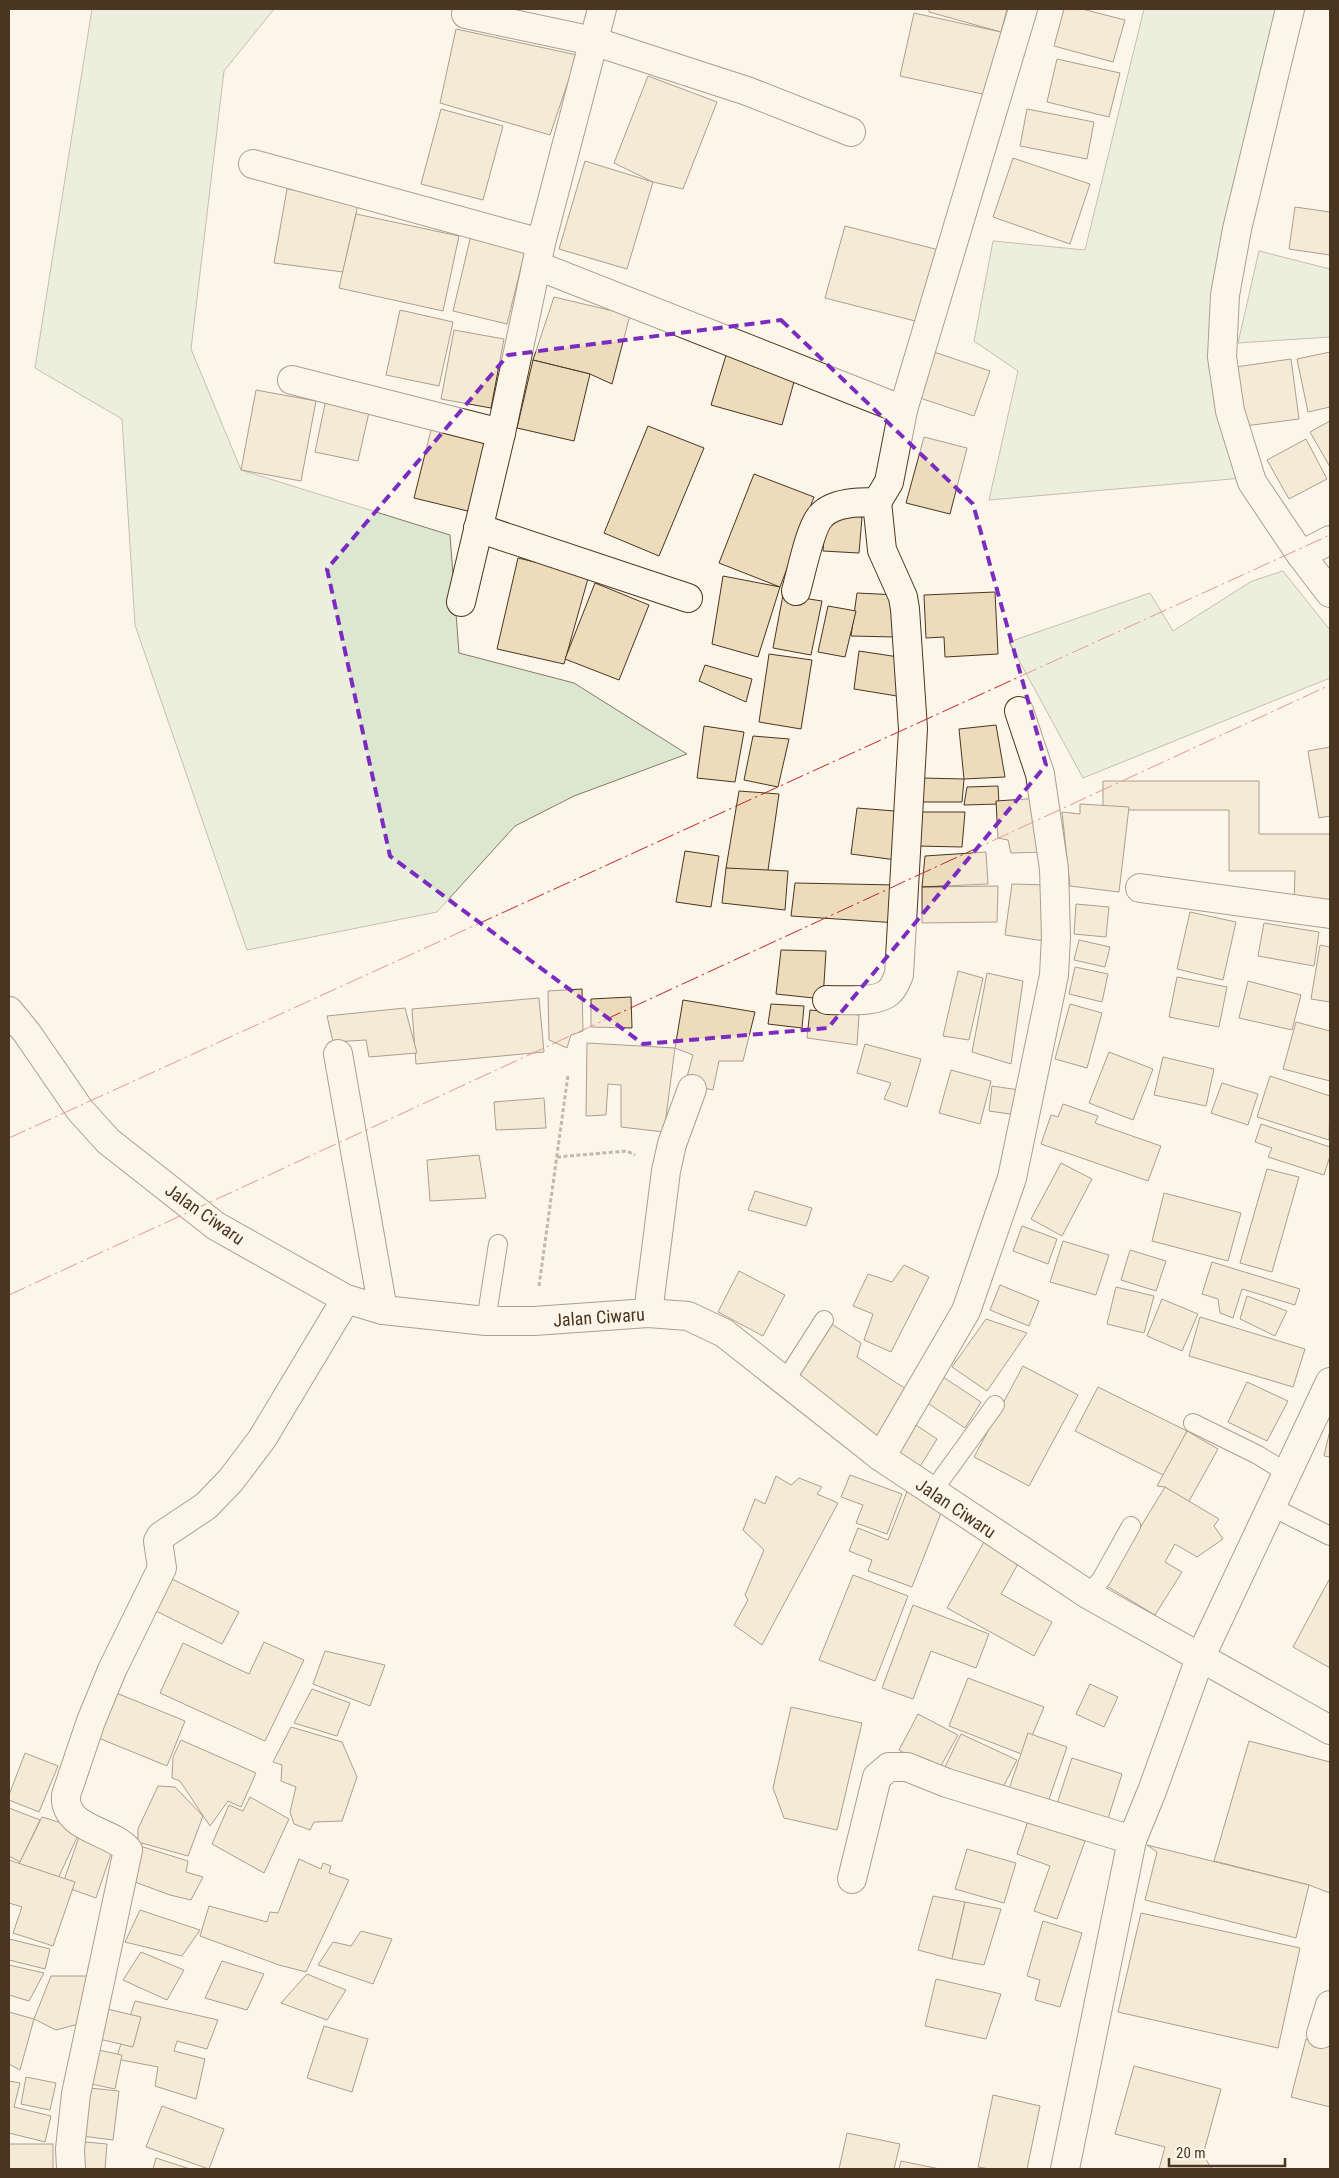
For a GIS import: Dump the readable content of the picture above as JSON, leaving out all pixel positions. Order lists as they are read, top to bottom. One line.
{"streets":{"street":["Jalan Ciwaru"]},"scale_bar":"20 m"}
